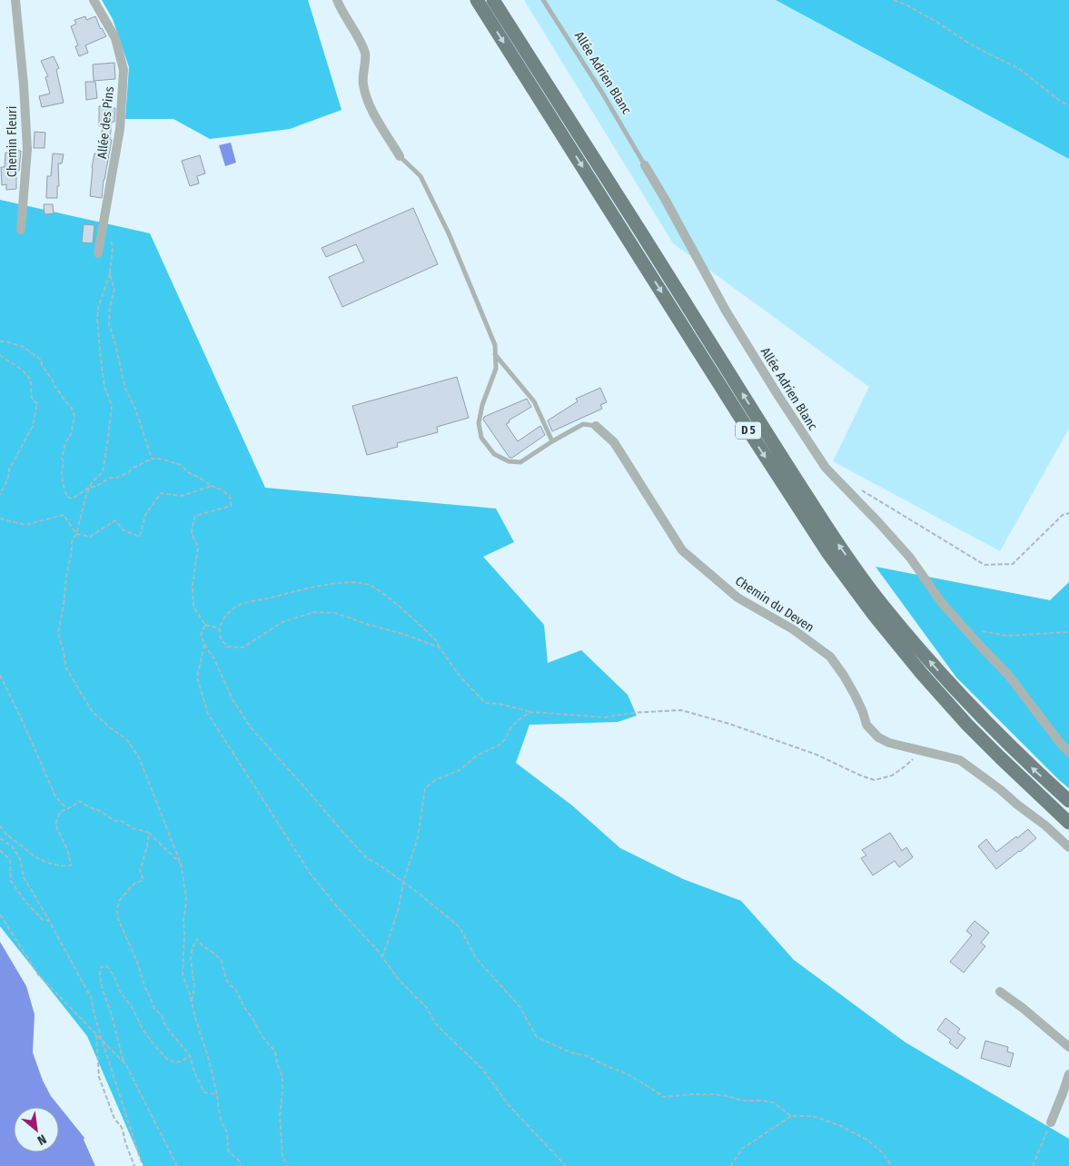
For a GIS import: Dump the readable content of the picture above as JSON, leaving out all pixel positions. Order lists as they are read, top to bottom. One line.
{"streets":{"main road":["D 5"],"street":["Allée Adrien Blanc","Allée des Pins","Chemin Fleuri","Chemin du Deven"]},"north":"bottom right"}
